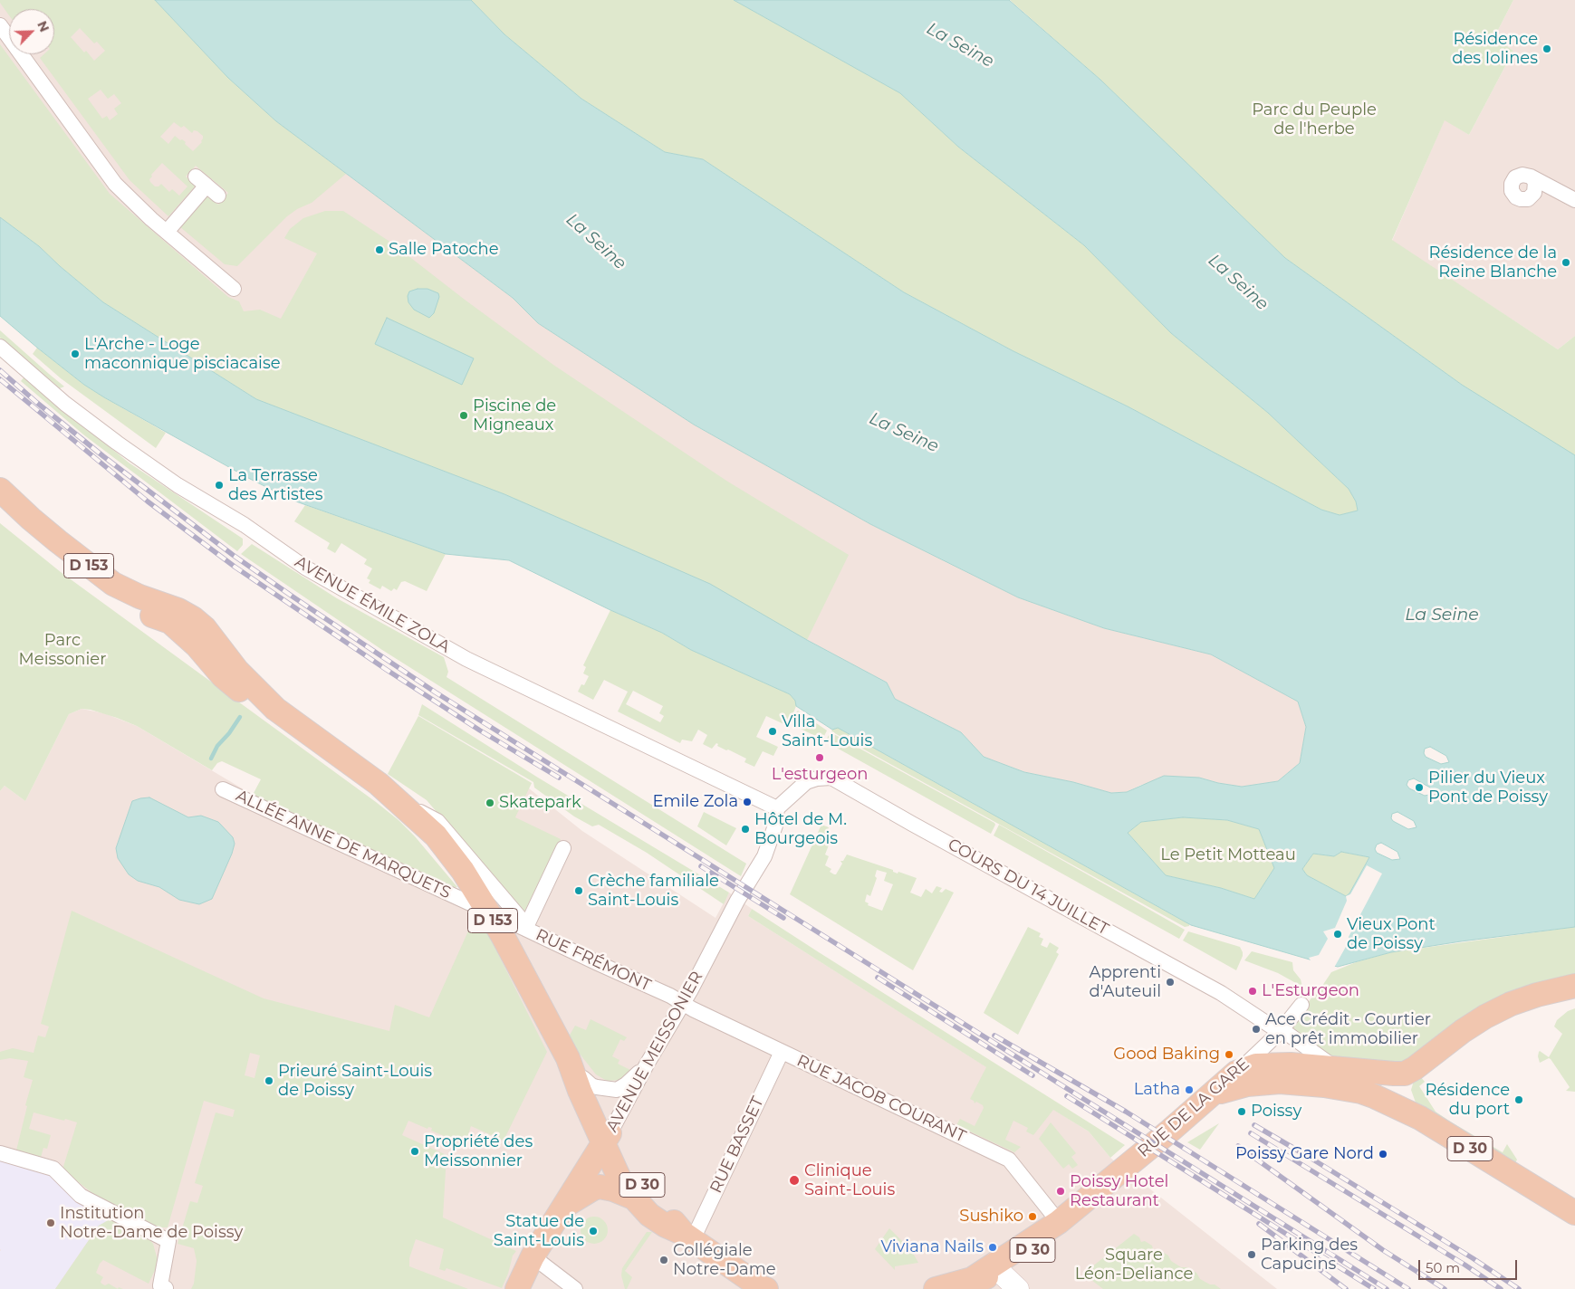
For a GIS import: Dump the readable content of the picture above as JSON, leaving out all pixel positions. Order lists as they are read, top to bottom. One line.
{"streets":{"main road":["D 153","AVENUE MEISSONIER","RUE DE LA GARE","D 30"],"street":["AVENUE ÉMILE ZOLA","ALLÉE ANNE DE MARQUETS","COURS DU 14 JUILLET","RUE FRÉMONT","RUE JACOB COURANT","RUE BASSET"]},"crossings":[["D 153","ALLÉE ANNE DE MARQUETS"],["D 153","RUE FRÉMONT"],["D 153","AVENUE MEISSONIER"],["D 153","RUE BASSET"],["D 153","D 30"],["AVENUE ÉMILE ZOLA","COURS DU 14 JUILLET"],["AVENUE ÉMILE ZOLA","AVENUE MEISSONIER"],["ALLÉE ANNE DE MARQUETS","RUE FRÉMONT"],["COURS DU 14 JUILLET","AVENUE MEISSONIER"],["COURS DU 14 JUILLET","RUE DE LA GARE"],["COURS DU 14 JUILLET","D 30"],["RUE FRÉMONT","AVENUE MEISSONIER"],["RUE FRÉMONT","RUE JACOB COURANT"],["AVENUE MEISSONIER","RUE JACOB COURANT"],["AVENUE MEISSONIER","D 30"],["RUE JACOB COURANT","RUE DE LA GARE"],["RUE JACOB COURANT","RUE BASSET"],["RUE DE LA GARE","D 30"],["RUE BASSET","D 30"]],"water":["La Seine"],"parks":["Parc du Peuple de l'herbe","Parc Meissonier","Le Petit Motteau","Square Léon-Deliance"],"places":["Résidence des Iolines","Salle Patoche","Résidence de la Reine Blanche","L'Arche - Loge maconnique pisciacaise","Piscine de Migneaux","La Terrasse des Artistes","Villa Saint-Louis","L'esturgeon","Pilier du Vieux Pont de Poissy","Emile Zola","Skatepark","Hôtel de M. Bourgeois","Crèche familiale Saint-Louis","Vieux Pont de Poissy","Apprenti d'Auteuil","L'Esturgeon","Ace Crédit - Courtier en prêt immobilier","Good Baking","Prieuré Saint-Louis de Poissy","Latha","Résidence du port","Poissy","Propriété des Meissonnier","Poissy Gare Nord","Clinique Saint-Louis","Poissy Hotel Restaurant","Sushiko","Institution Notre-Dame de Poissy","Statue de Saint-Louis","Viviana Nails","Parking des Capucins","Collégiale Notre-Dame"],"scale_bar":"50 m","north":"top right"}
